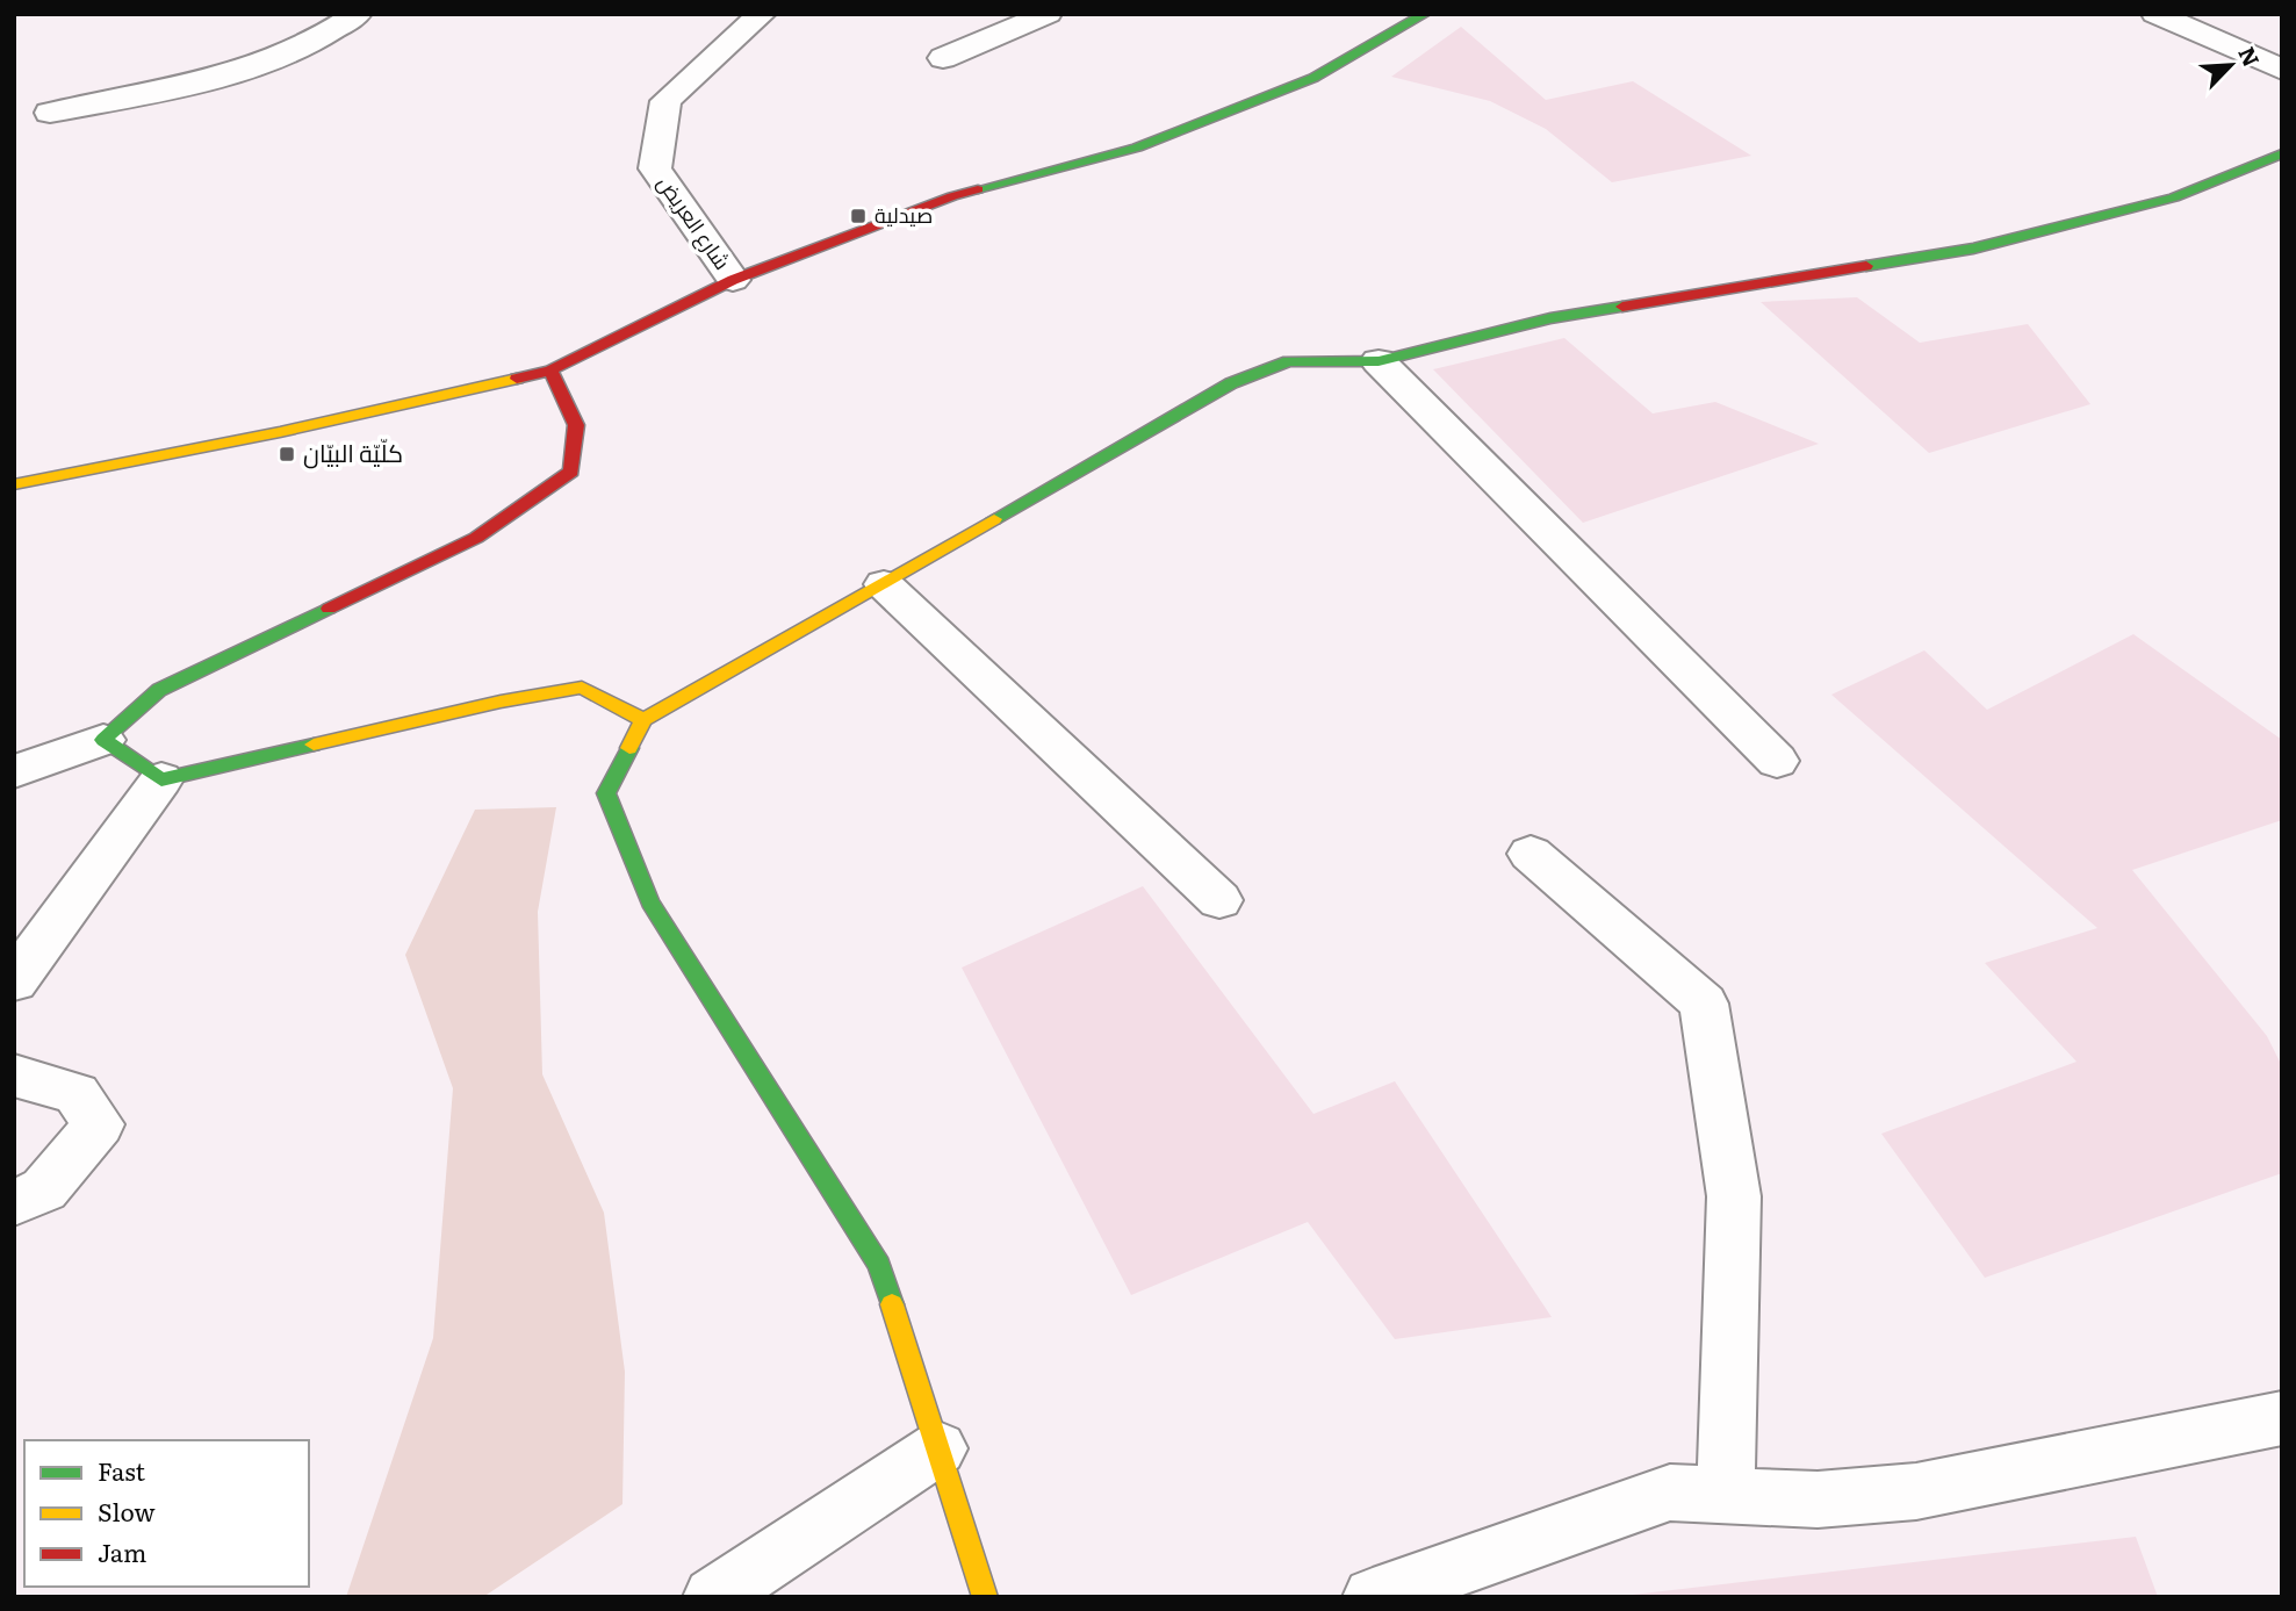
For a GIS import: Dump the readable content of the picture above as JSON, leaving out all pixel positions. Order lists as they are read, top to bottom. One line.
{"streets":{"street":["شارع العريض"]},"places":{"transit":["صيدلية","كلّيّة البيّان"]},"legend":["Fast","Slow","Jam"],"north":"top right"}
